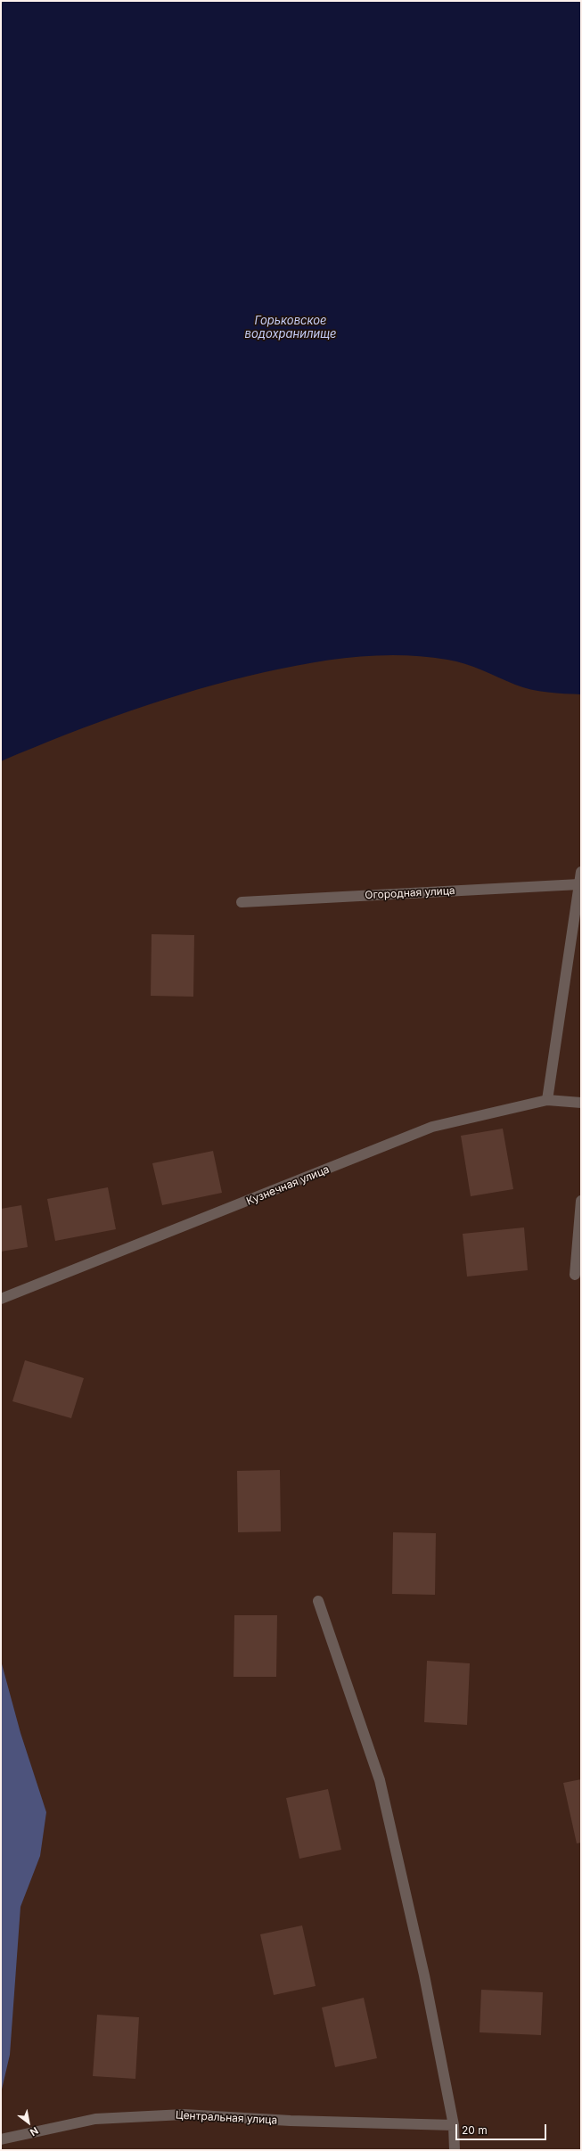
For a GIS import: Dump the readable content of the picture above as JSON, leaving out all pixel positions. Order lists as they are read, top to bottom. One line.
{"streets":{"street":["Огородная улица","Кузнечная улица","Центральная улица"]},"water":["Горьковское водохранилище"],"scale_bar":"20 m","north":"bottom right"}
